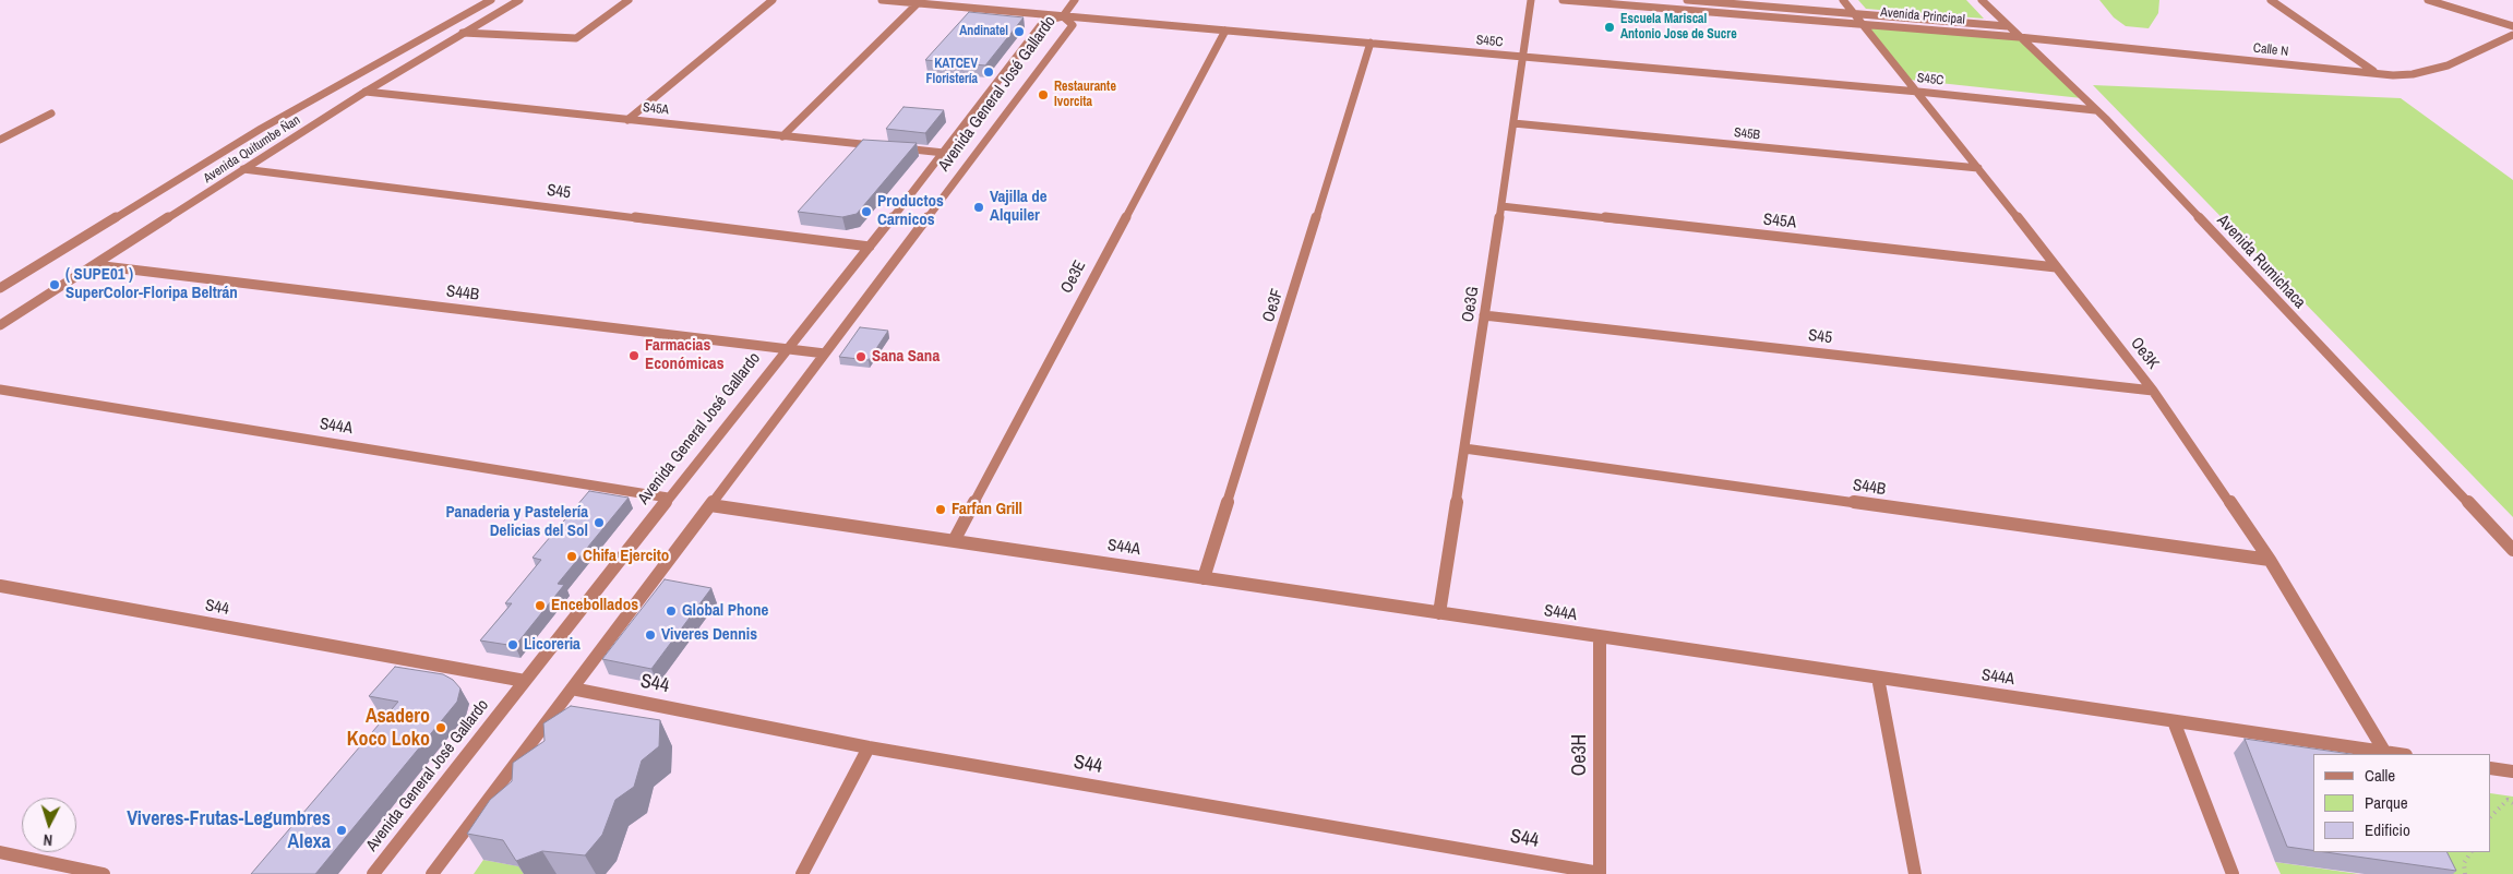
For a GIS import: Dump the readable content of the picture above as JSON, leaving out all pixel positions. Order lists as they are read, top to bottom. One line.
{"streets":{"street":["Avenida Principal","S45C","Calle N","Avenida General José Gallardo","S45A","S45B","Avenida Quitumbe Ñan","S45","Avenida Rumichaca","Oe3E","S44B","Oe3G","Oe3F","Oe3K","S44A","S44","Oe3H"]},"crossings":[["Avenida Principal","Calle N"],["Avenida Principal","Avenida Rumichaca"],["Avenida Principal","Oe3K"],["S45C","Avenida General José Gallardo"],["S45C","Avenida Rumichaca"],["S45C","Oe3E"],["S45C","Oe3G"],["S45C","Oe3F"],["S45C","Oe3K"],["Calle N","Avenida Rumichaca"],["Avenida General José Gallardo","S45"],["Avenida General José Gallardo","S44B"],["Avenida General José Gallardo","S44A"],["Avenida General José Gallardo","S44"],["S45A","Avenida Quitumbe Ñan"],["S45A","Oe3G"],["S45A","Oe3K"],["S45B","Oe3G"],["S45B","Oe3K"],["Avenida Quitumbe Ñan","S45"],["Avenida Quitumbe Ñan","S44B"],["S45","Oe3G"],["S45","Oe3K"],["Oe3E","S44A"],["S44B","Oe3G"],["S44B","Oe3K"],["Oe3G","S44A"],["Oe3F","S44A"],["Oe3K","S44A"],["S44A","Oe3H"],["S44","Oe3H"]],"places":["Escuela Mariscal Antonio Jose de Sucre","Andinatel","KATCEV Floristería","Restaurante Ivorcita","Vajilla de Alquiler","Productos Carnicos","( SUPE01 ) SuperColor-Floripa Beltrán","Farmacias Económicas","Sana Sana","Farfan Grill","Panaderia y Pastelería Delicias del Sol","Chifa Ejercito","Encebollados","Global Phone","Viveres Dennis","Licoreria","Asadero Koco Loko","Viveres-Frutas-Legumbres Alexa"],"legend":["Calle","Parque","Edificio"],"north":"bottom"}
